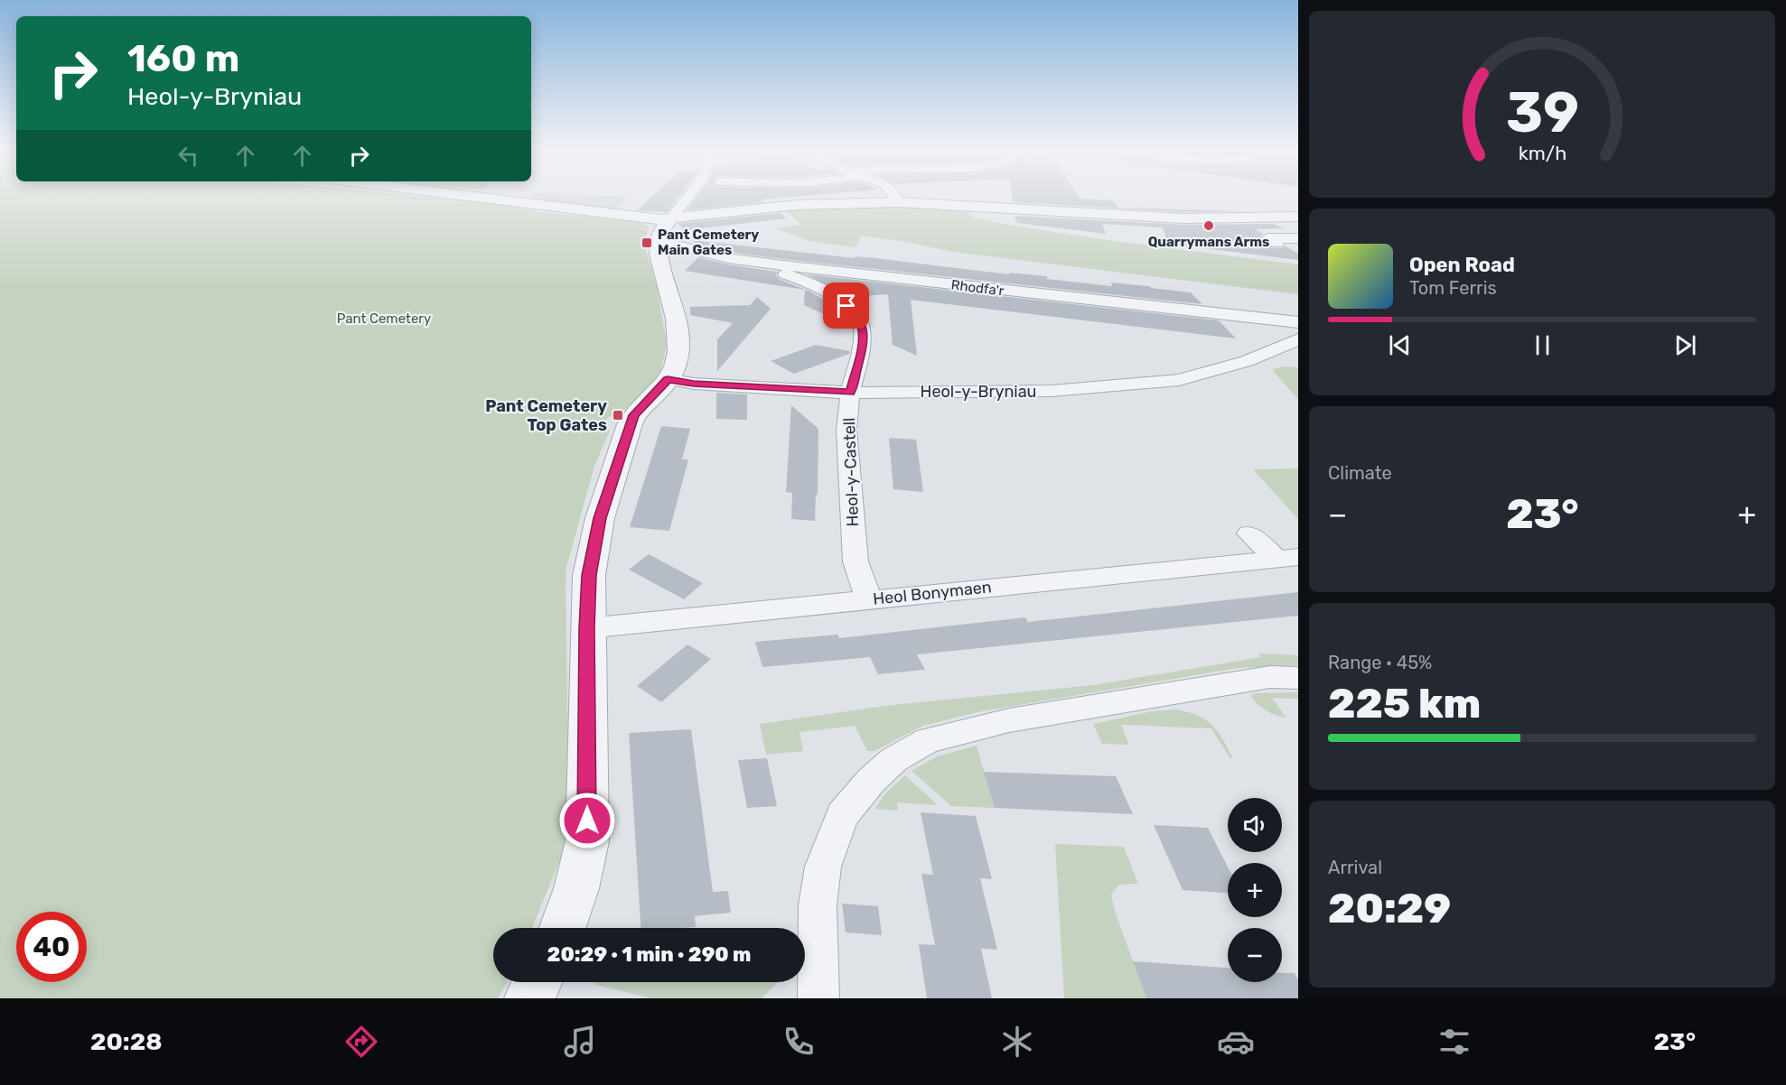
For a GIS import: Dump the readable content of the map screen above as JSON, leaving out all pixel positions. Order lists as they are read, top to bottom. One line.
{"streets":{"street":["Rhodfa'r","Heol-y-Bryniau","Heol-y-Castell","Heol Bonymaen"]},"crossings":[["Rhodfa'r","Heol-y-Bryniau"],["Rhodfa'r","Heol-y-Castell"],["Heol-y-Bryniau","Heol-y-Castell"],["Heol-y-Castell","Heol Bonymaen"]],"parks":["Pant Cemetery"],"places":{"other":["Quarrymans Arms"],"transit":["Pant Cemetery Main Gates","Pant Cemetery Top Gates"]},"page":{"turn":["160 m","Heol-y-Bryniau"],"song":["Open Road","Tom Ferris"],"tile":["Climate",["Range · 45%","225 km"],["Arrival","20:29"]],"heat":["−","23°","+"],"map_buttons":["+","−"],"limit":"40","trip":"20:29 · 1 min · 290 m","tabs":["20:28","23°"],"gauge":["39","km/h"]}}
